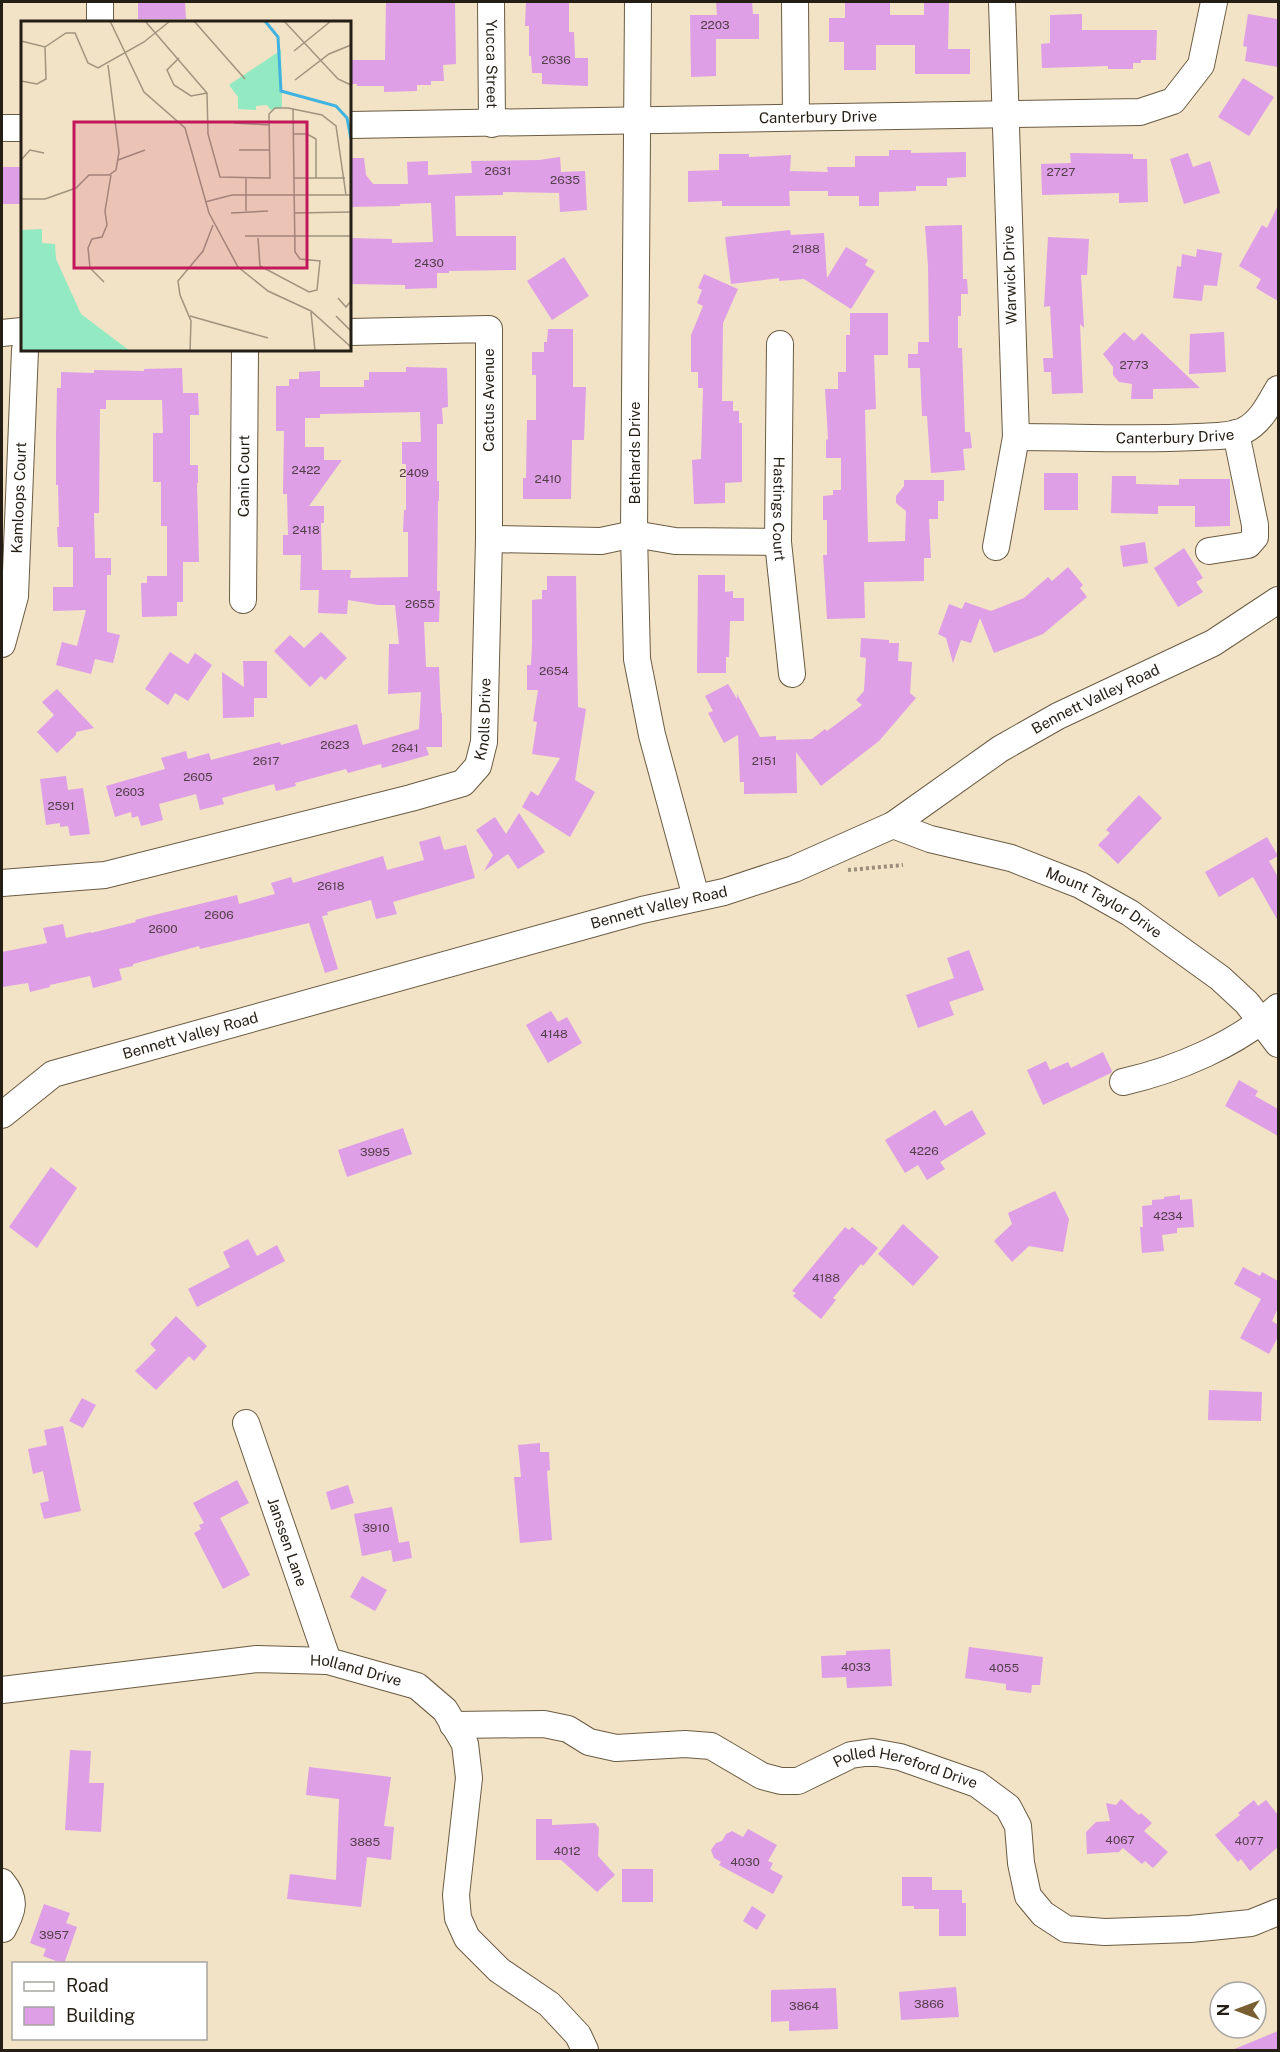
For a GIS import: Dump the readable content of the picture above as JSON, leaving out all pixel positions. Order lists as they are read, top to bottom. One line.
{"streets":{"street":["Yucca Street","Canterbury Drive","Warwick Drive","Cactus Avenue","Bethards Drive","Canin Court","Kamloops Court","Hastings Court","Bennett Valley Road","Knolls Drive","Mount Taylor Drive","Janssen Lane","Holland Drive","Polled Hereford Drive"]},"crossings":[["Yucca Street","Canterbury Drive"],["Canterbury Drive","Warwick Drive"],["Canterbury Drive","Bethards Drive"],["Cactus Avenue","Knolls Drive"],["Bethards Drive","Bennett Valley Road"],["Bennett Valley Road","Mount Taylor Drive"],["Janssen Lane","Holland Drive"],["Holland Drive","Polled Hereford Drive"]],"house_numbers":["2203","2636","2631","2727","2635","2188","2430","2773","2422","2409","2410","2418","2655","2654","2623","2641","2617","2151","2605","2603","2591","2618","2606","2600","4148","4226","3995","4234","4188","3910","4033","4055","4067","4077","3885","4012","4030","3957","3866","3864"],"legend":["Road","Building"],"north":"left"}
